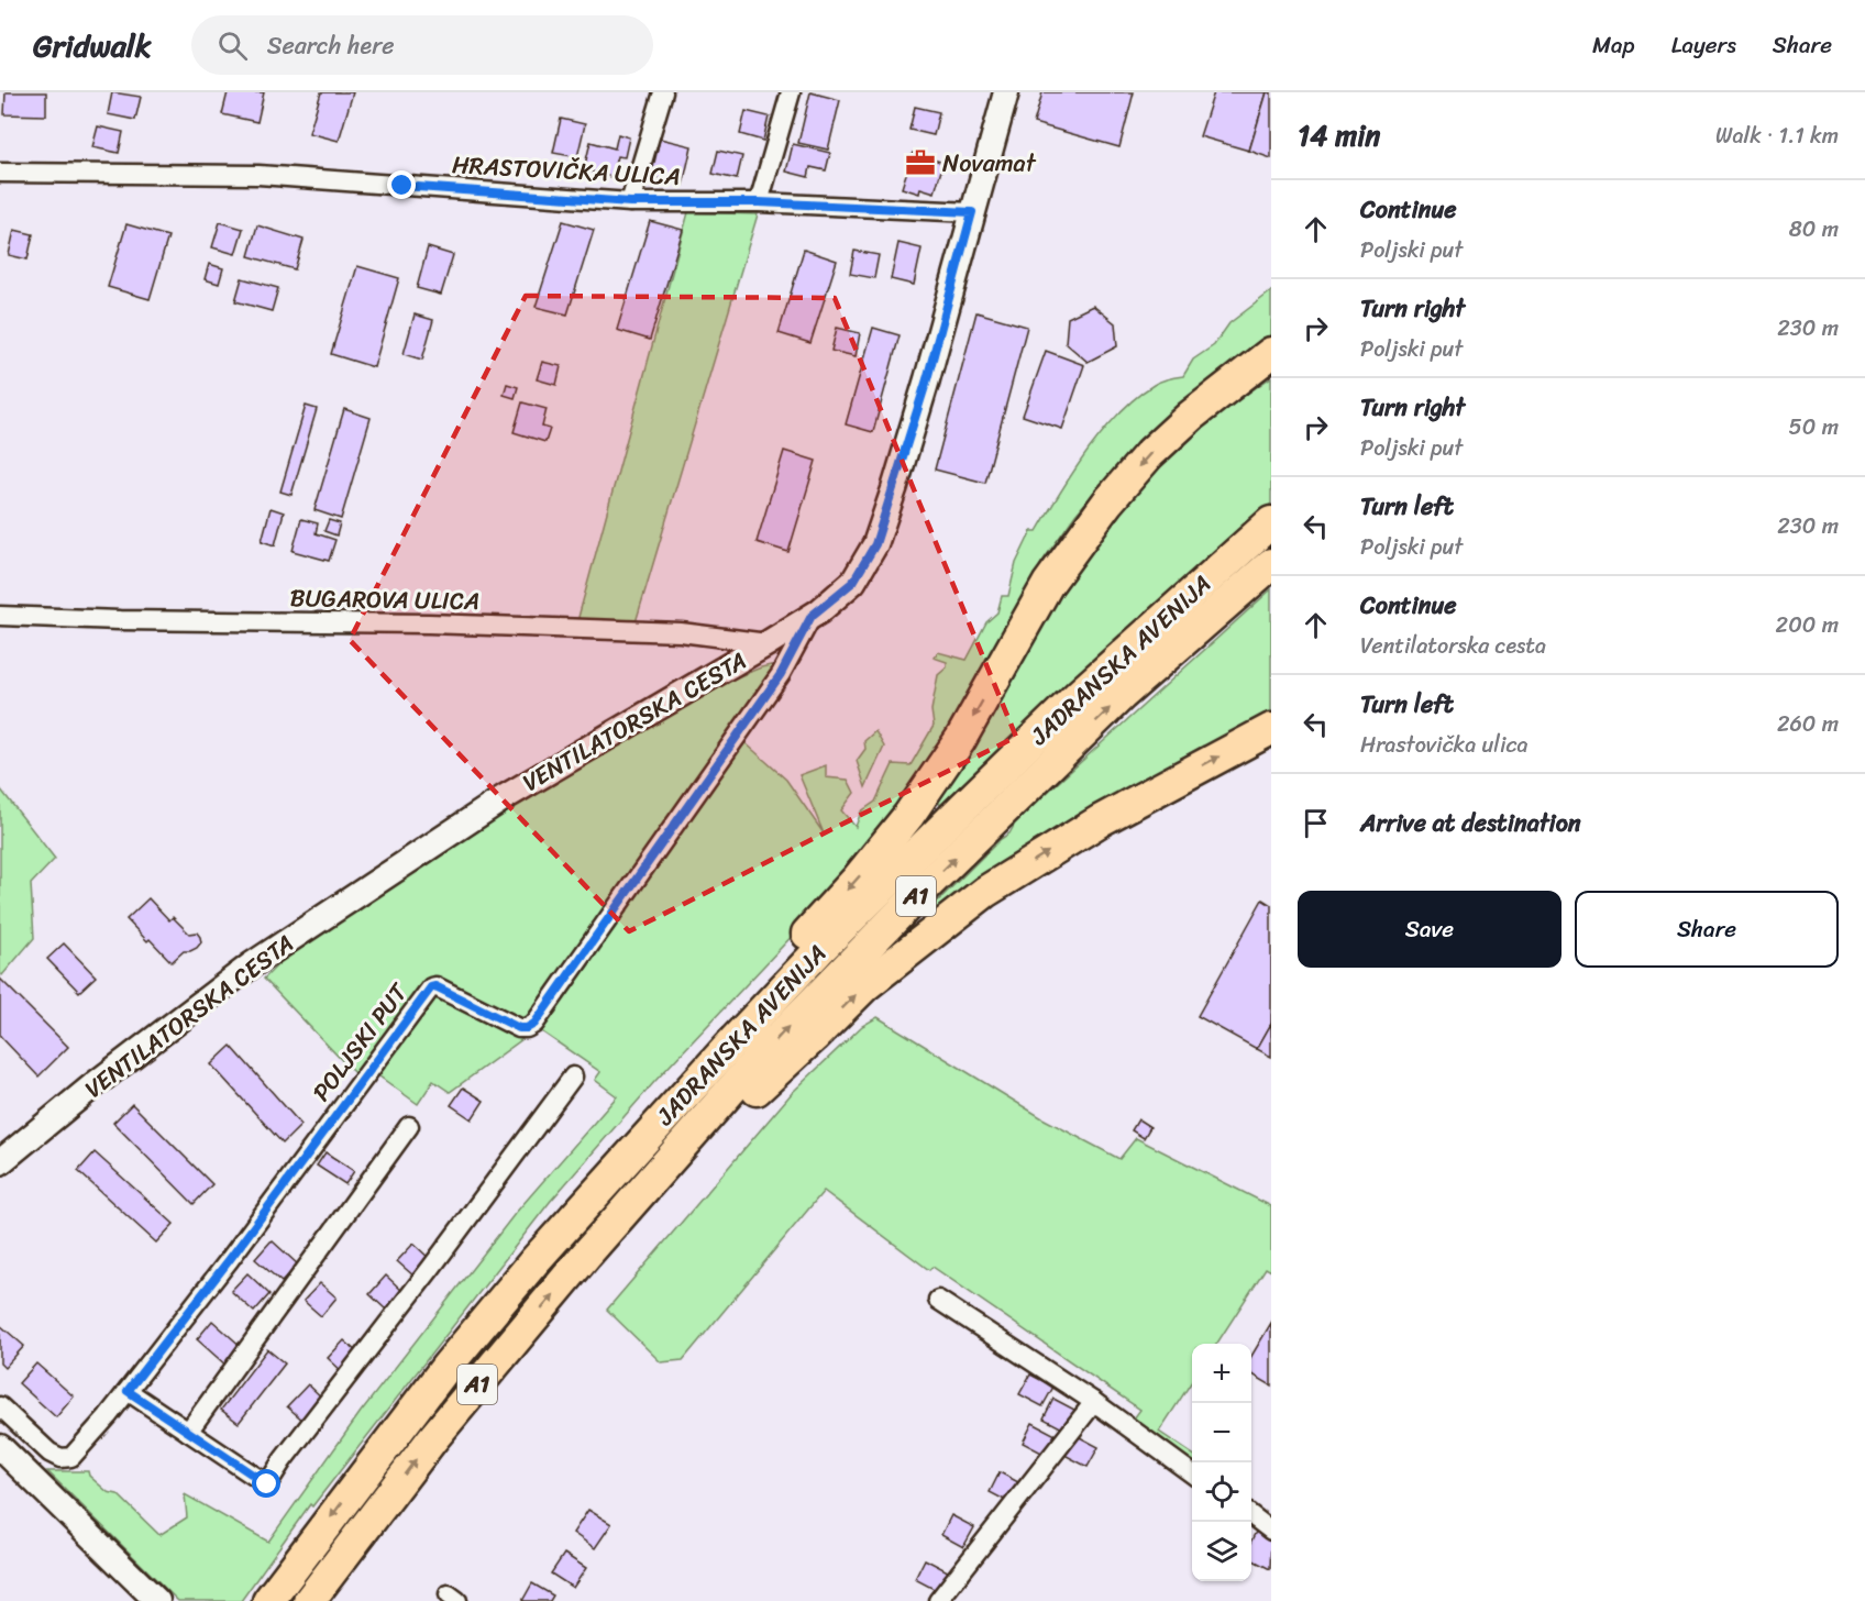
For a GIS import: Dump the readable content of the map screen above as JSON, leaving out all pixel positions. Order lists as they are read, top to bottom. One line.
{"streets":{"highway":["JADRANSKA AVENIJA","A1"],"main road":["VENTILATORSKA CESTA"],"street":["HRASTOVIČKA ULICA","BUGAROVA ULICA","POLJSKI PUT"]},"crossings":[["HRASTOVIČKA ULICA","VENTILATORSKA CESTA"],["BUGAROVA ULICA","VENTILATORSKA CESTA"],["VENTILATORSKA CESTA","POLJSKI PUT"]],"places":{"office":["Novamat"]},"page":{"header":"Gridwalk","search":"Search here","nav":["Map","Layers","Share"],"heading":["14 min","Walk · 1.1 km"],"list":[["Continue","Poljski put","80 m"],["Turn right","Poljski put","230 m"],["Turn right","Poljski put","50 m"],["Turn left","Poljski put","230 m"],["Continue","Ventilatorska cesta","200 m"],["Turn left","Hrastovička ulica","260 m"],"Arrive at destination"],"buttons":["Save","Share"],"map_buttons":["+","−"]}}
